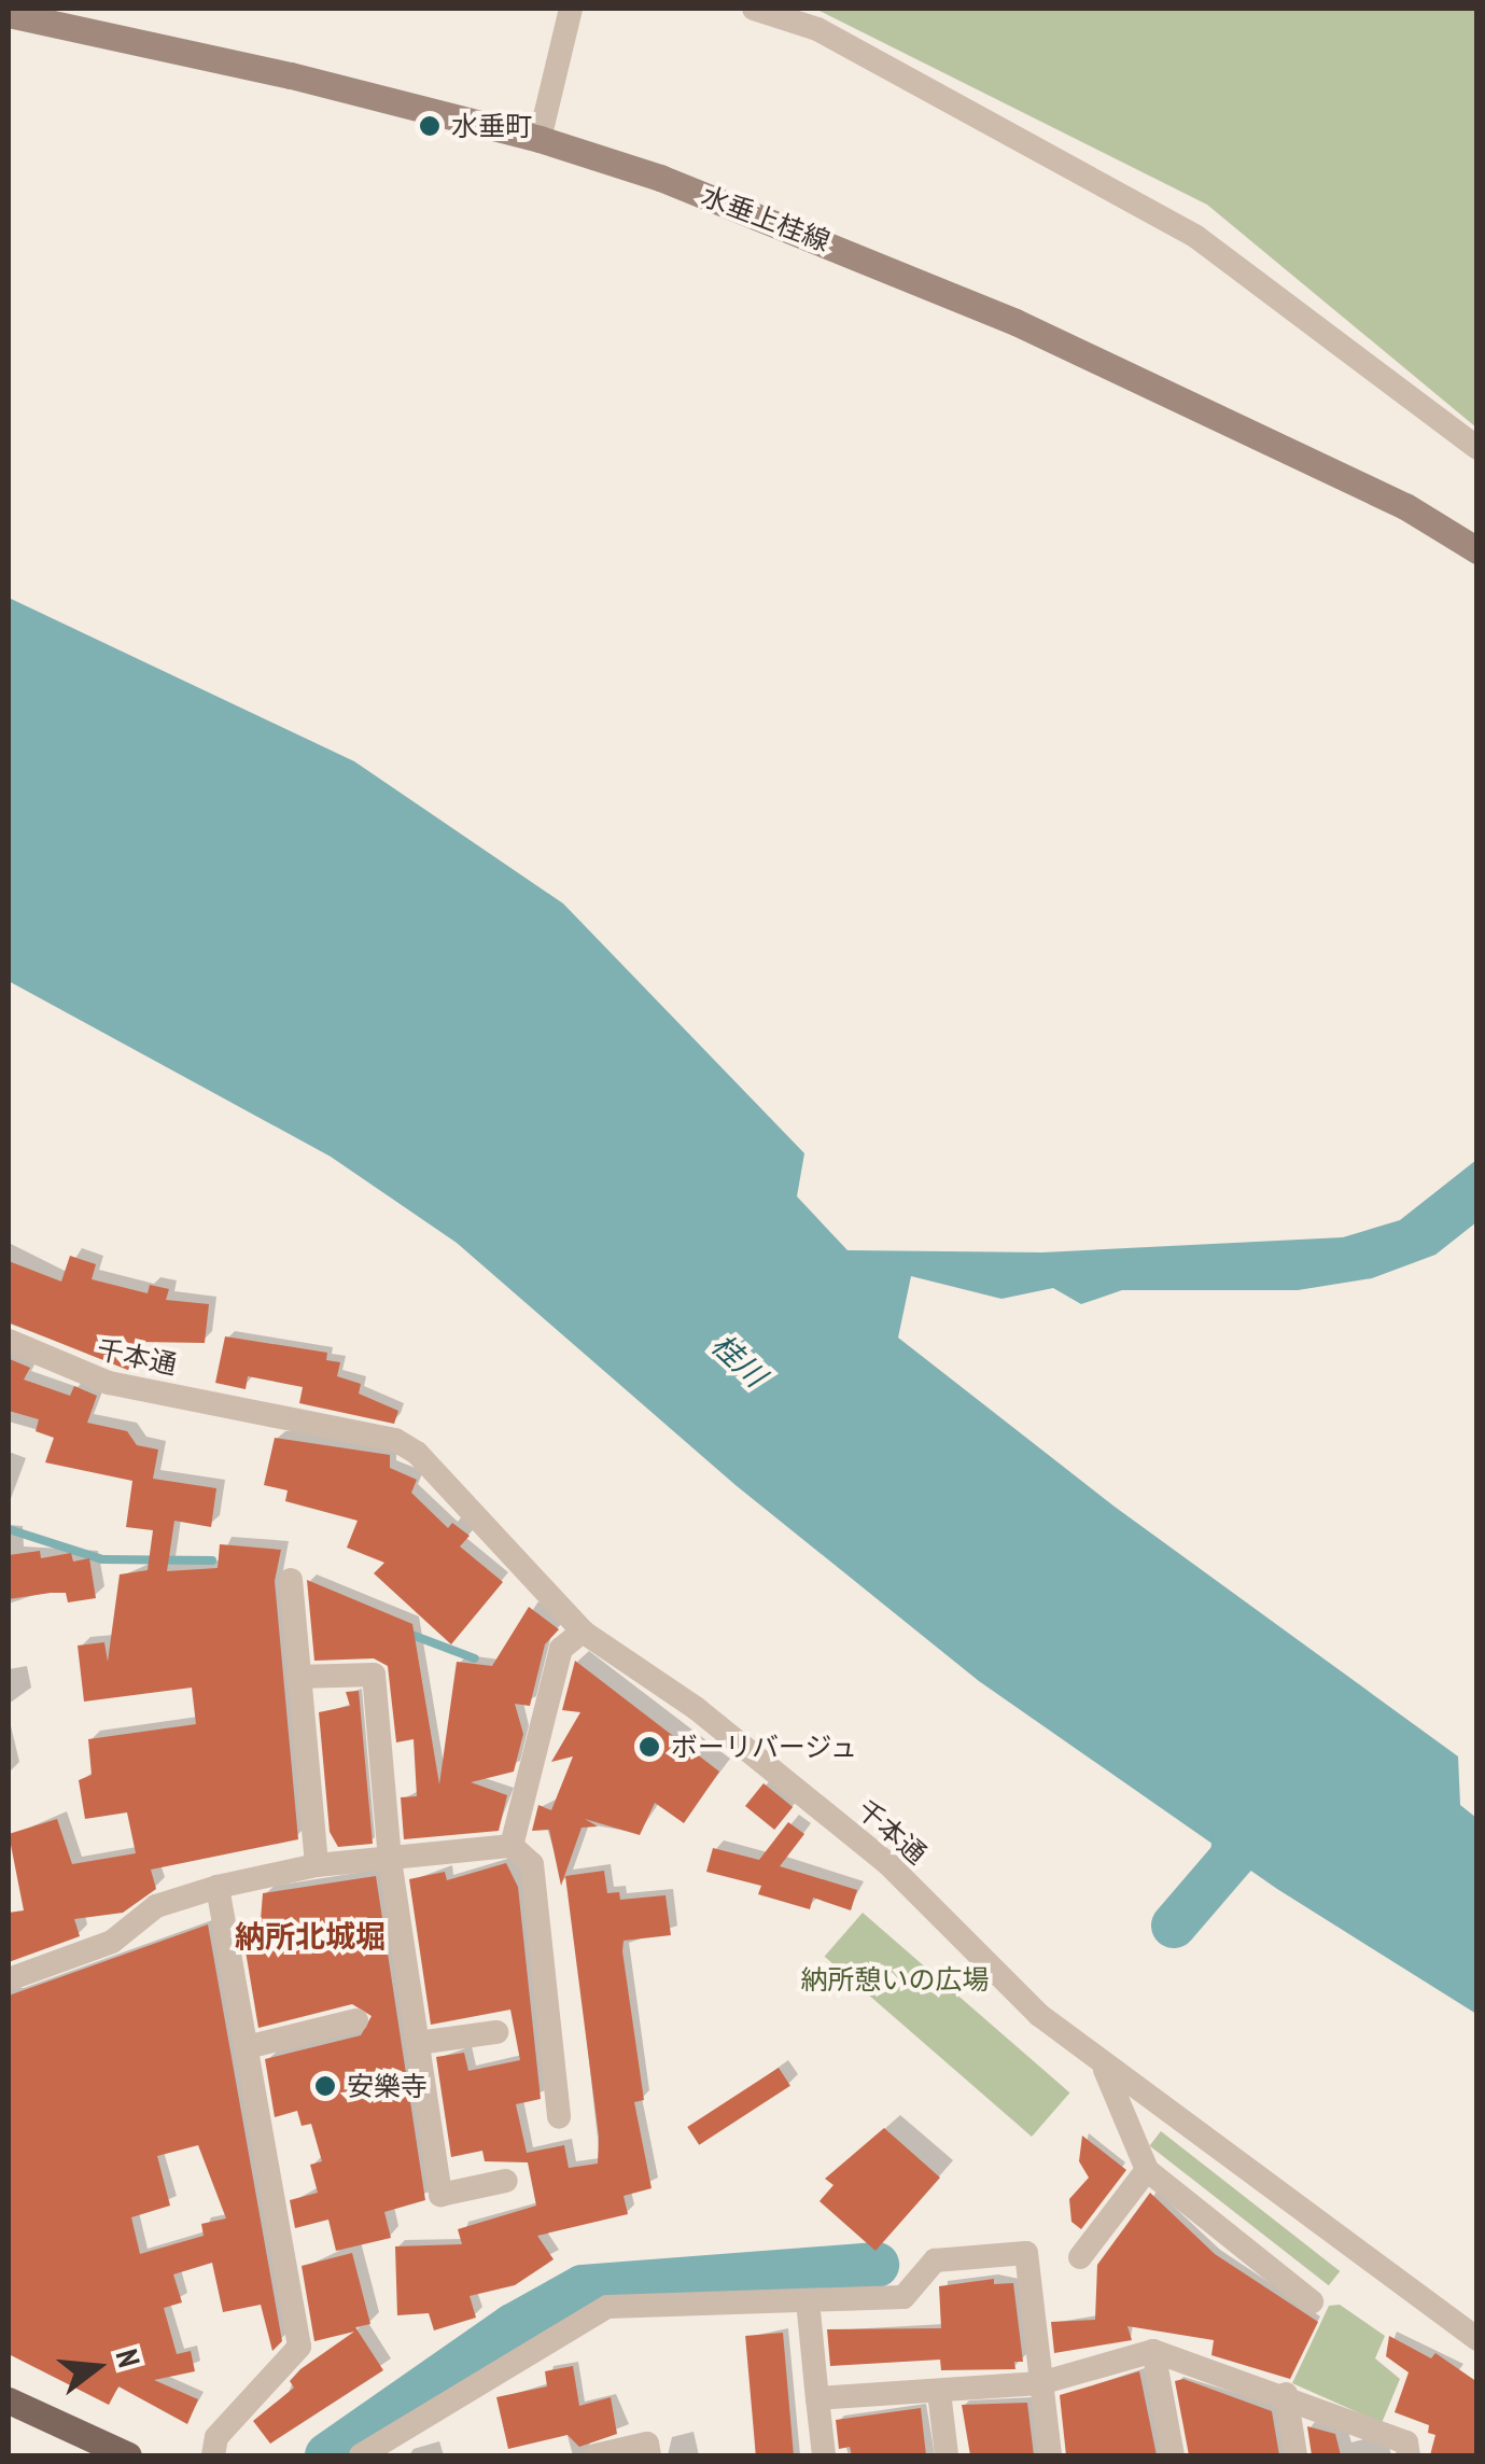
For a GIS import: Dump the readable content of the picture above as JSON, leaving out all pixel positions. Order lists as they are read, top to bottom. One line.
{"streets":{"main road":["水垂上桂線"],"street":["千本通"]},"districts":["納所北城堀"],"water":["桂川"],"parks":["納所憩いの広場"],"places":["水垂町","ボーリバージュ","安樂寺"],"north":"right"}
